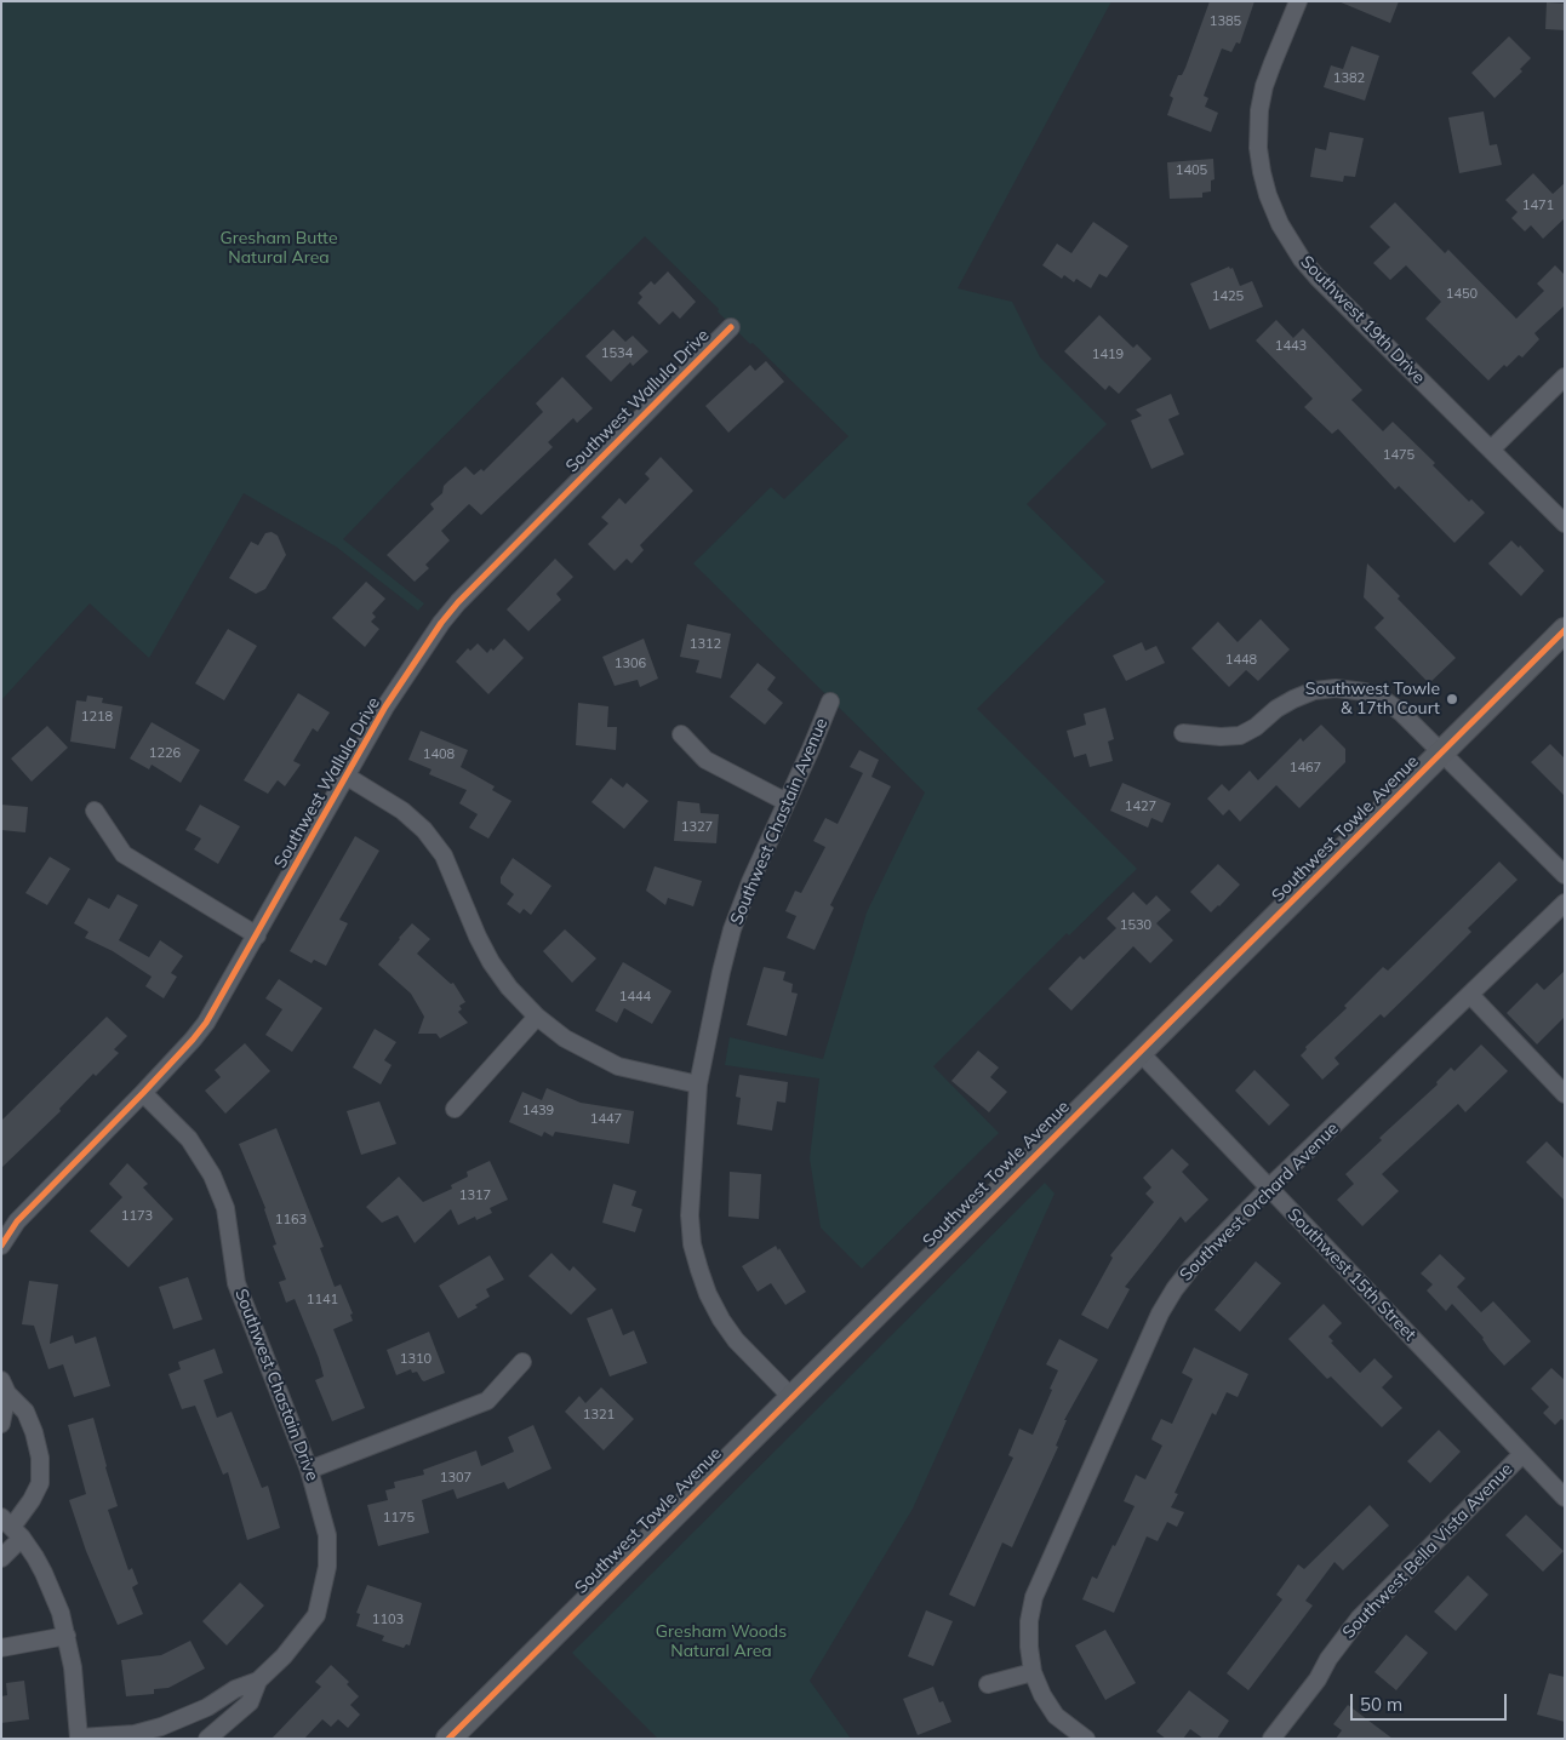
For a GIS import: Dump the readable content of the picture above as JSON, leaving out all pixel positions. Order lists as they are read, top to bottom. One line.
{"streets":{"main road":["Southwest Towle Avenue"],"street":["Southwest 19th Drive","Southwest Wallula Drive","Southwest Chastain Avenue","Southwest Orchard Avenue","Southwest 15th Street","Southwest Chastain Drive","Southwest Bella Vista Avenue"]},"crossings":[["Southwest Wallula Drive","Southwest Chastain Drive"],["Southwest Chastain Avenue","Southwest Towle Avenue"],["Southwest Towle Avenue","Southwest 15th Street"],["Southwest Orchard Avenue","Southwest 15th Street"],["Southwest 15th Street","Southwest Bella Vista Avenue"]],"parks":["Gresham Butte Natural Area","Gresham Woods Natural Area"],"places":["Southwest Towle & 17th Court"],"house_numbers":["1385","1382","1405","1471","1450","1425","1443","1534","1419","1475","1312","1448","1306","1218","1226","1408","1467","1427","1327","1530","1444","1439","1447","1317","1173","1163","1141","1310","1321","1307","1175","1103"],"scale_bar":"50 m"}
